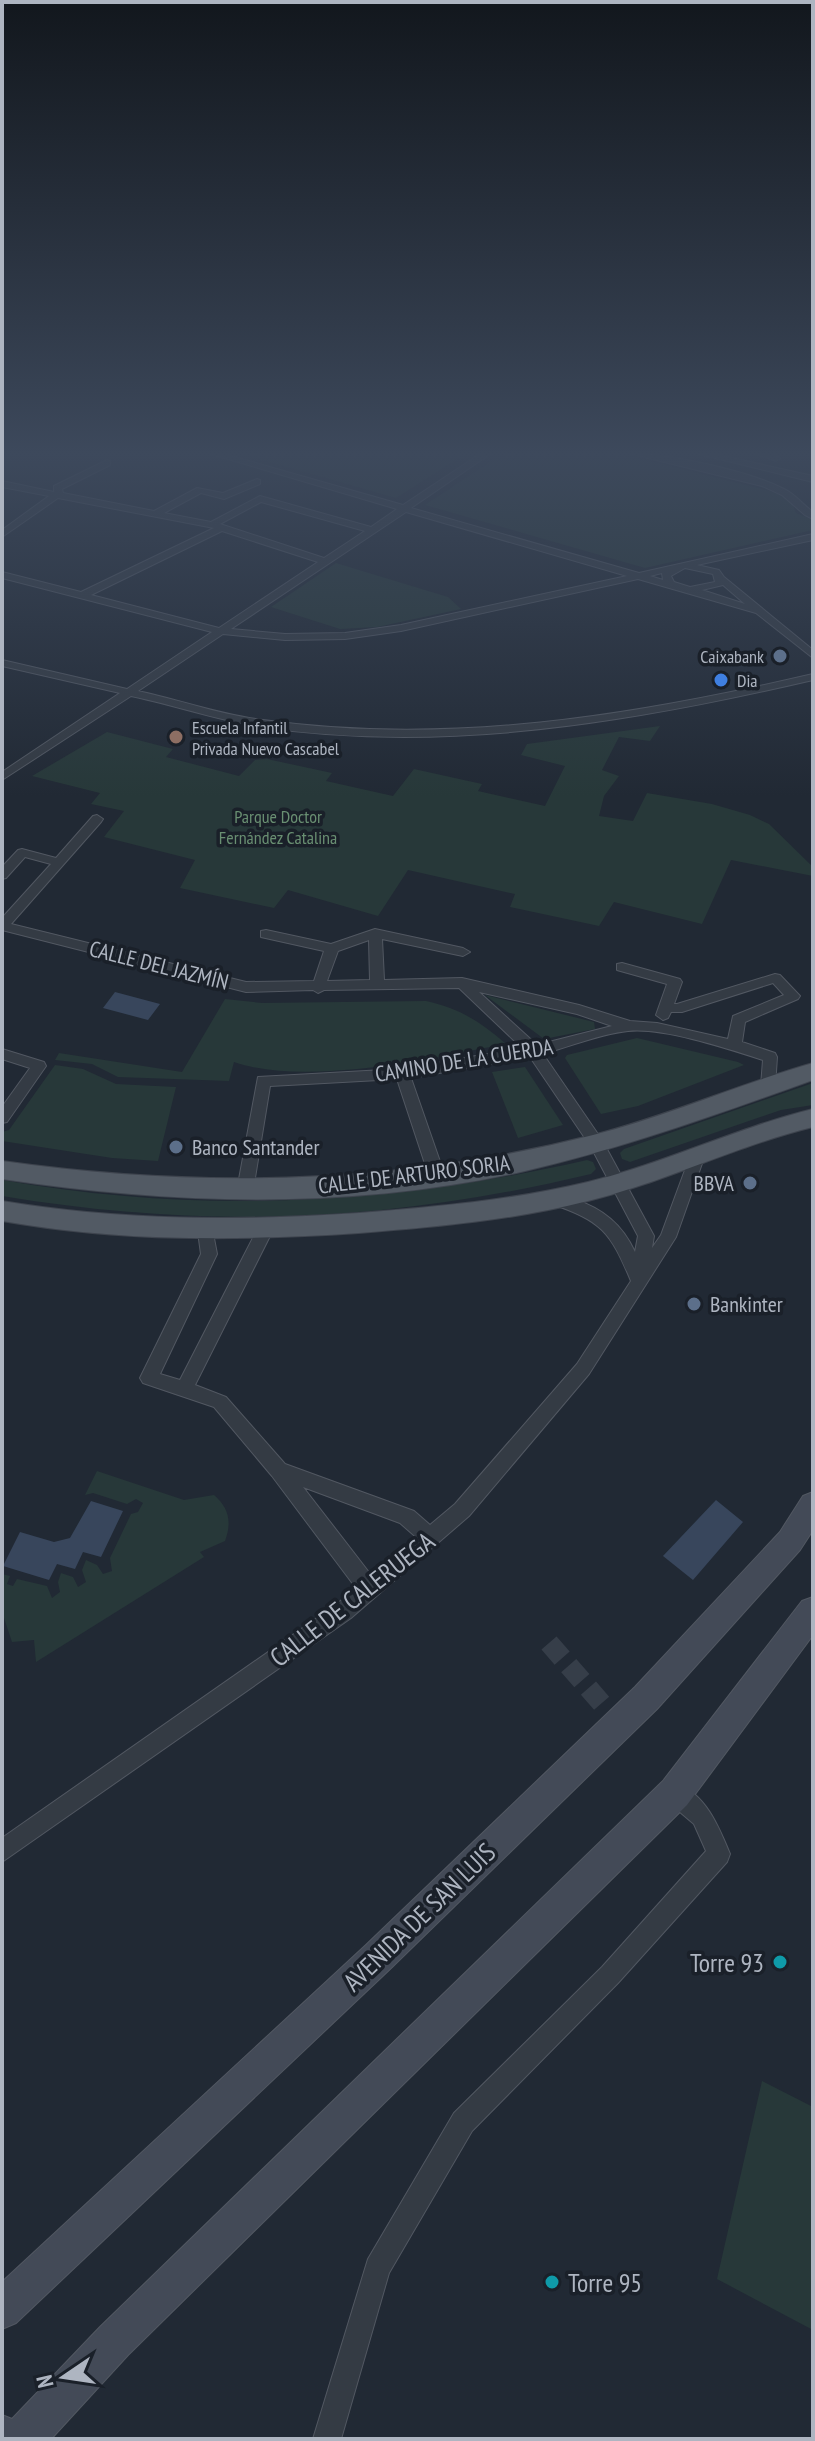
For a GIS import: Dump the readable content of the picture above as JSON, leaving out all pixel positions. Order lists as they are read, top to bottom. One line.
{"streets":{"main road":["CALLE DE ARTURO SORIA"],"street":["CALLE DEL JAZMÍN","CAMINO DE LA CUERDA","CALLE DE CALERUEGA","AVENIDA DE SAN LUIS"]},"crossings":[["CALLE DEL JAZMÍN","CAMINO DE LA CUERDA"],["CALLE DEL JAZMÍN","CALLE DE ARTURO SORIA"],["CALLE DEL JAZMÍN","CALLE DE CALERUEGA"],["CAMINO DE LA CUERDA","CALLE DE ARTURO SORIA"],["CAMINO DE LA CUERDA","CALLE DE CALERUEGA"],["CALLE DE ARTURO SORIA","CALLE DE CALERUEGA"]],"parks":["Parque Doctor Fernández Catalina"],"places":["Caixabank","Dia","Escuela Infantil Privada Nuevo Cascabel","Banco Santander","BBVA","Bankinter","Torre 93","Torre 95"],"north":"left"}
